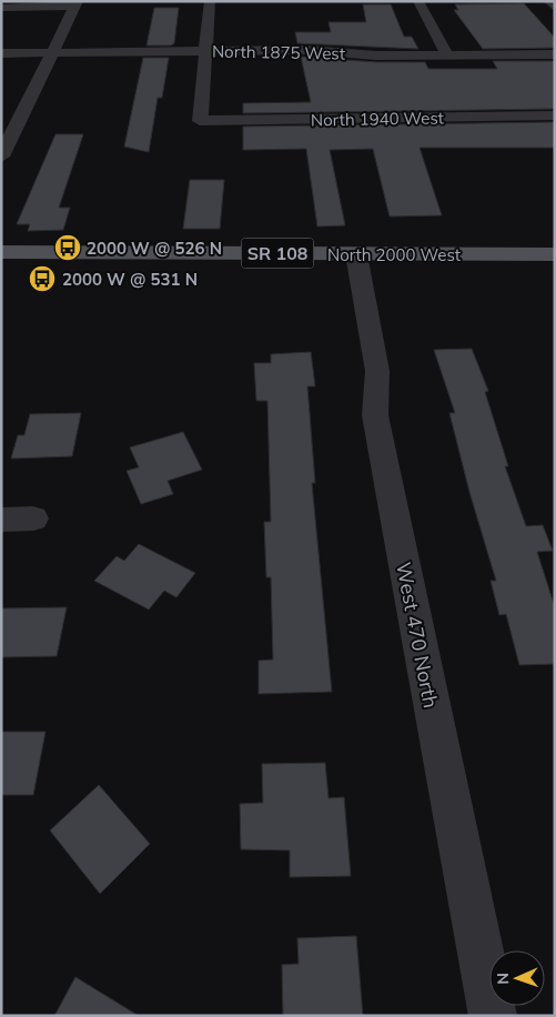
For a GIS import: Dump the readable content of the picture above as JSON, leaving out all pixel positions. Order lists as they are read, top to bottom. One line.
{"streets":{"main road":["SR 108","North 2000 West"],"street":["North 1875 West","North 1940 West","West 470 North"]},"crossings":[["North 1875 West","North 1940 West"],["North 2000 West","West 470 North"]],"places":{"bus stop":["2000 W @ 526 N","2000 W @ 531 N"]},"north":"left"}
